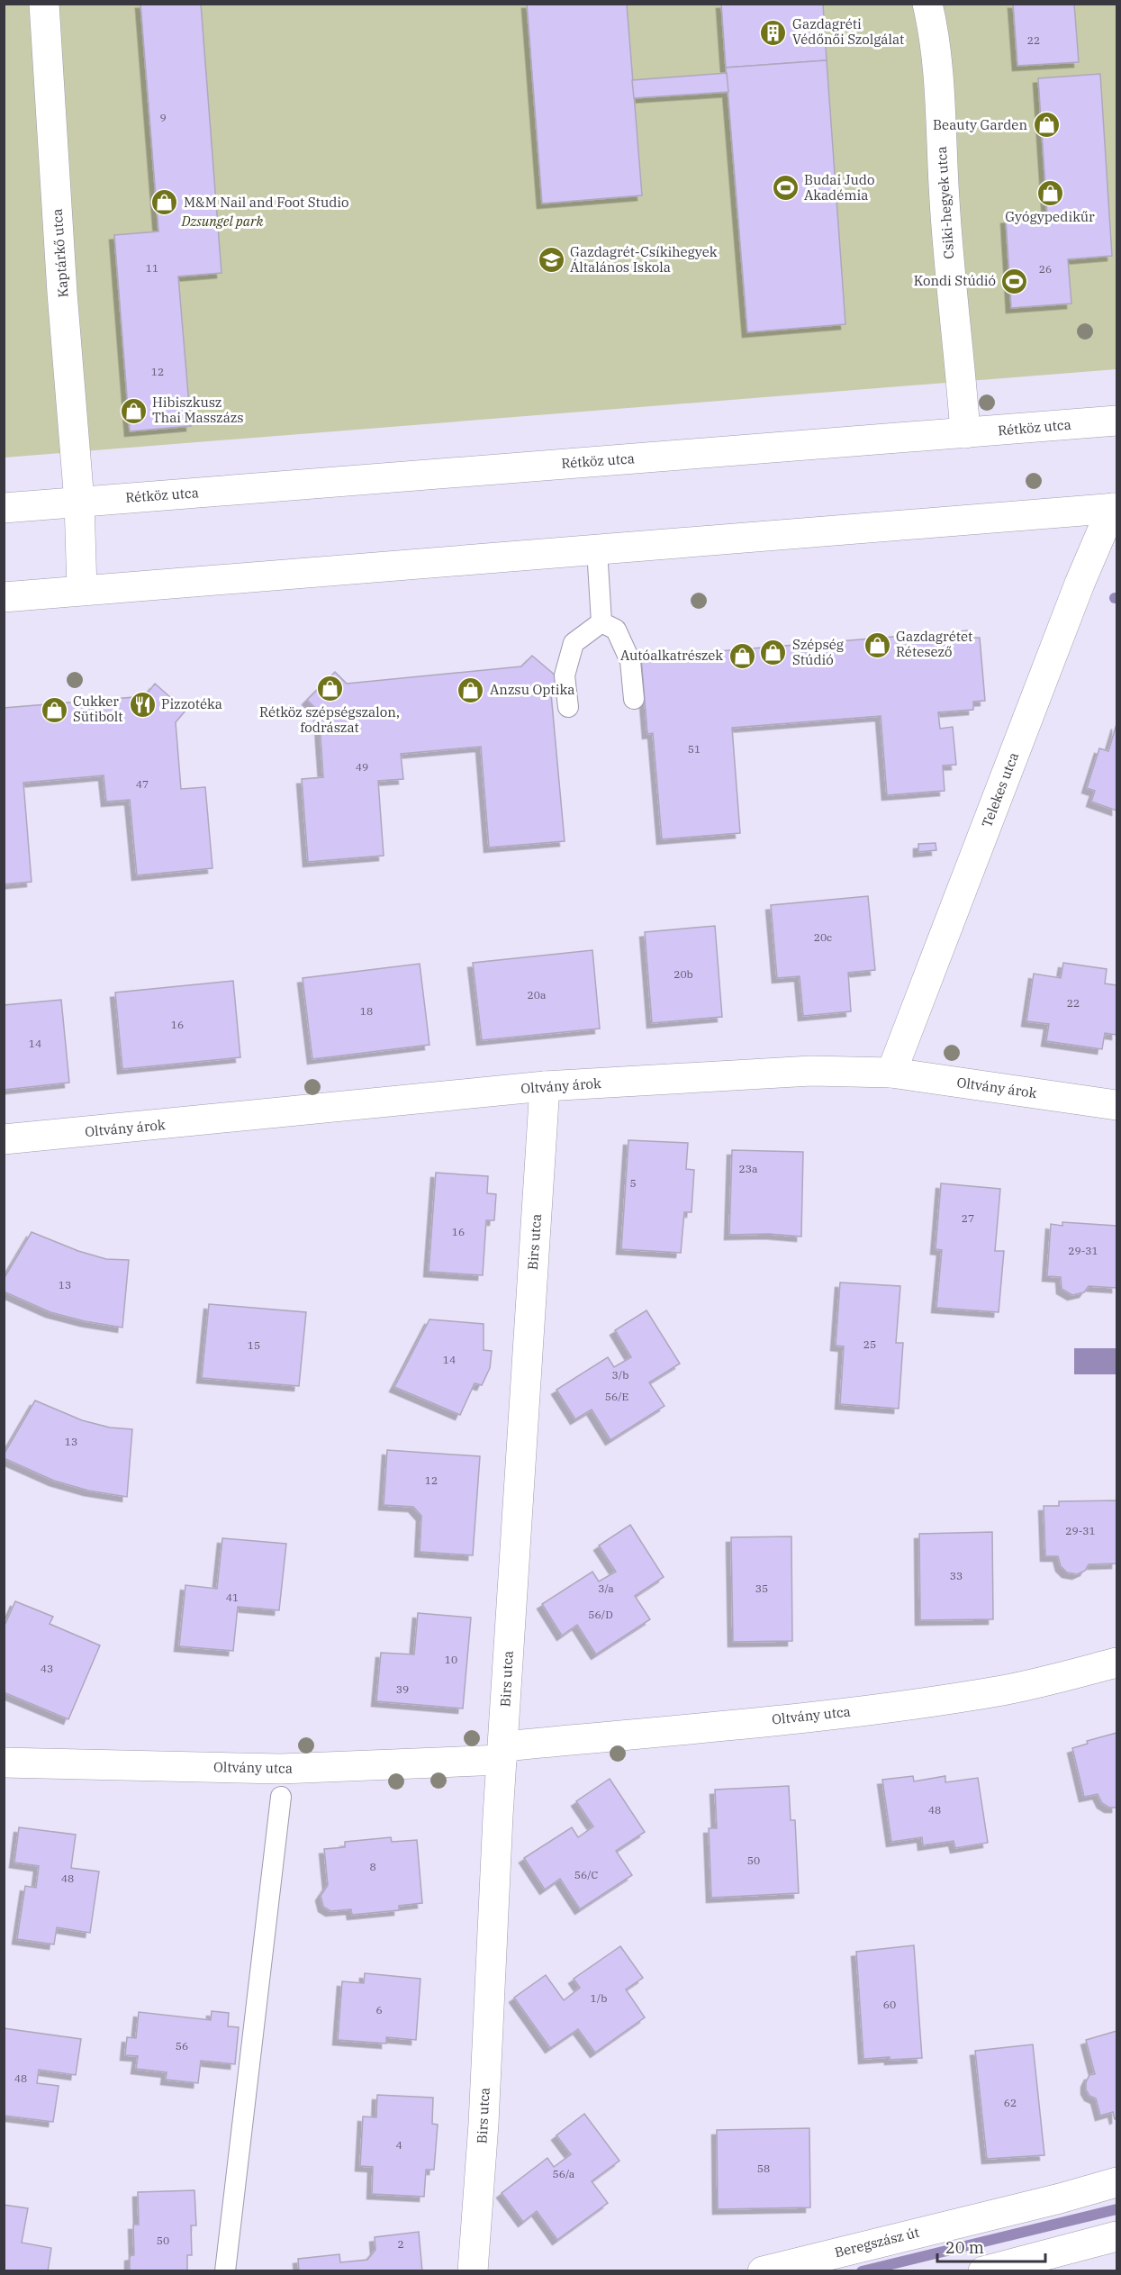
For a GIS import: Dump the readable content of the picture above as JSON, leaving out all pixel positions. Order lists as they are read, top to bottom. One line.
{"streets":{"street":["Csiki-hegyek utca","Kaptárkő utca","Rétköz utca","Telekes utca","Oltvány árok","Birs utca","Oltvány utca","Beregszász út"]},"crossings":[["Csiki-hegyek utca","Rétköz utca"],["Kaptárkő utca","Rétköz utca"],["Telekes utca","Oltvány árok"],["Oltvány árok","Birs utca"],["Birs utca","Oltvány utca"]],"parks":["Dzsungel park"],"places":{"building":["Gazdagréti Védőnői Szolgálat"],"shop":["Beauty Garden","Gyógypedikűr","M&M Nail and Foot Studio","Hibiszkusz Thai Masszázs","Gazdagrétet Rétesező","Szépség Stúdió","Autóalkatrészek","Rétköz szépségszalon, fodrászat","Anzsu Optika","Cukker Sütibolt"],"sports":["Budai Judo Akadémia","Kondi Stúdió"],"school or university":["Gazdagrét-Csíkihegyek Általános Iskola"],"restaurant":["Pizzotéka"]},"house_numbers":["22","9","11","26","12","51","49","47","20c","20b","20a","22","18","16","14","23a","5","27","16","29-31","13","25","15","14","3/b","56/E","13","12","29-31","33","3/a","35","41","56/D","10","43","39","48","50","8","56/C","48","1/b","60","6","56","48","62","4","58","56/a","50","2"],"scale_bar":"20 m"}
